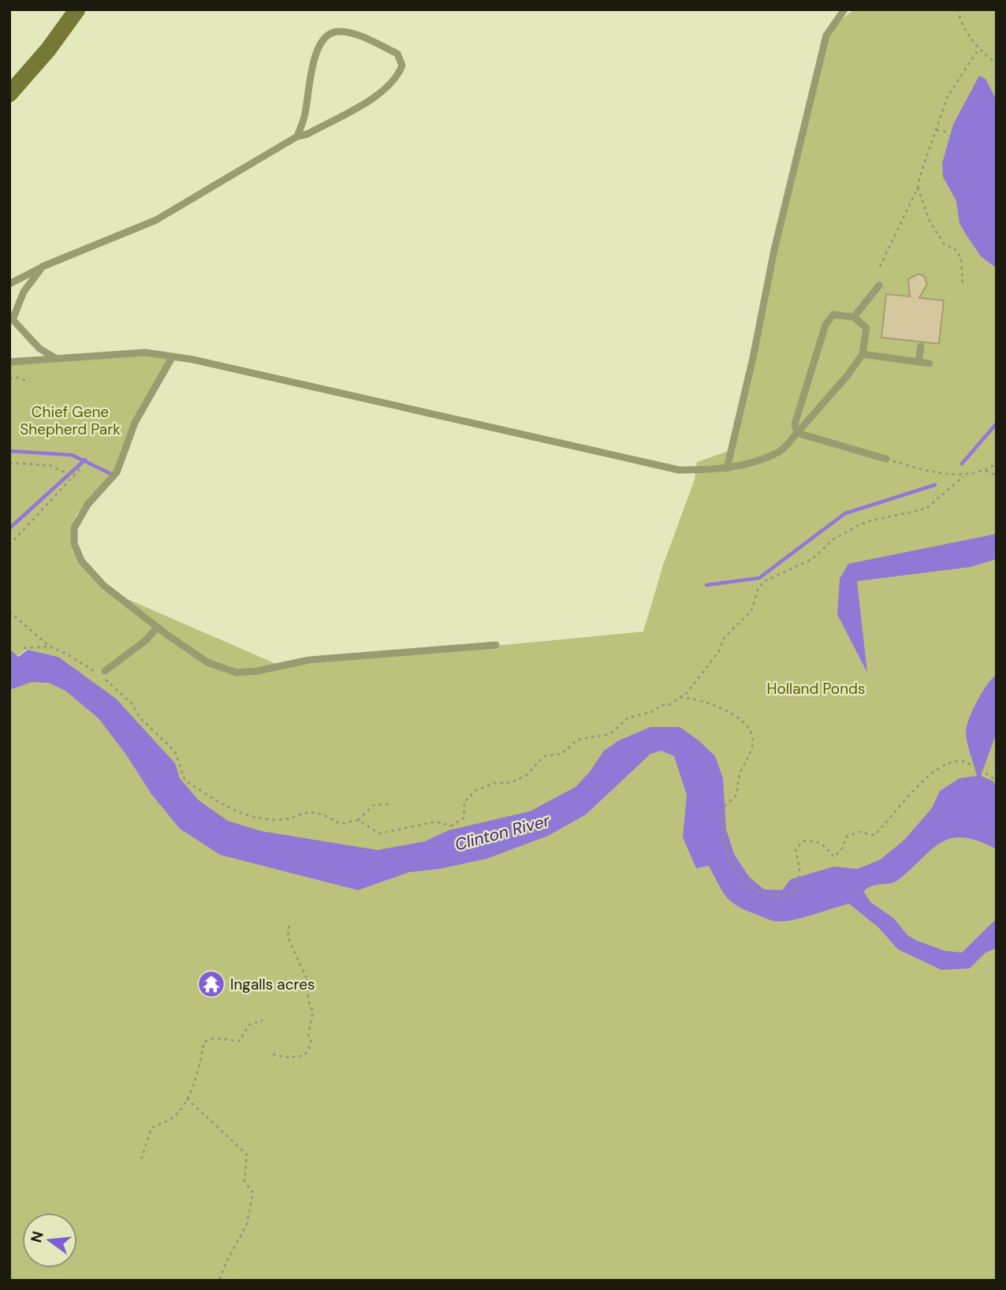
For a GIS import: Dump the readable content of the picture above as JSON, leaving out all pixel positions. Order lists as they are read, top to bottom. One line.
{"water":["Clinton River"],"parks":["Chief Gene Shepherd Park","Holland Ponds"],"places":{"temple":["Ingalls acres"]},"north":"left"}
